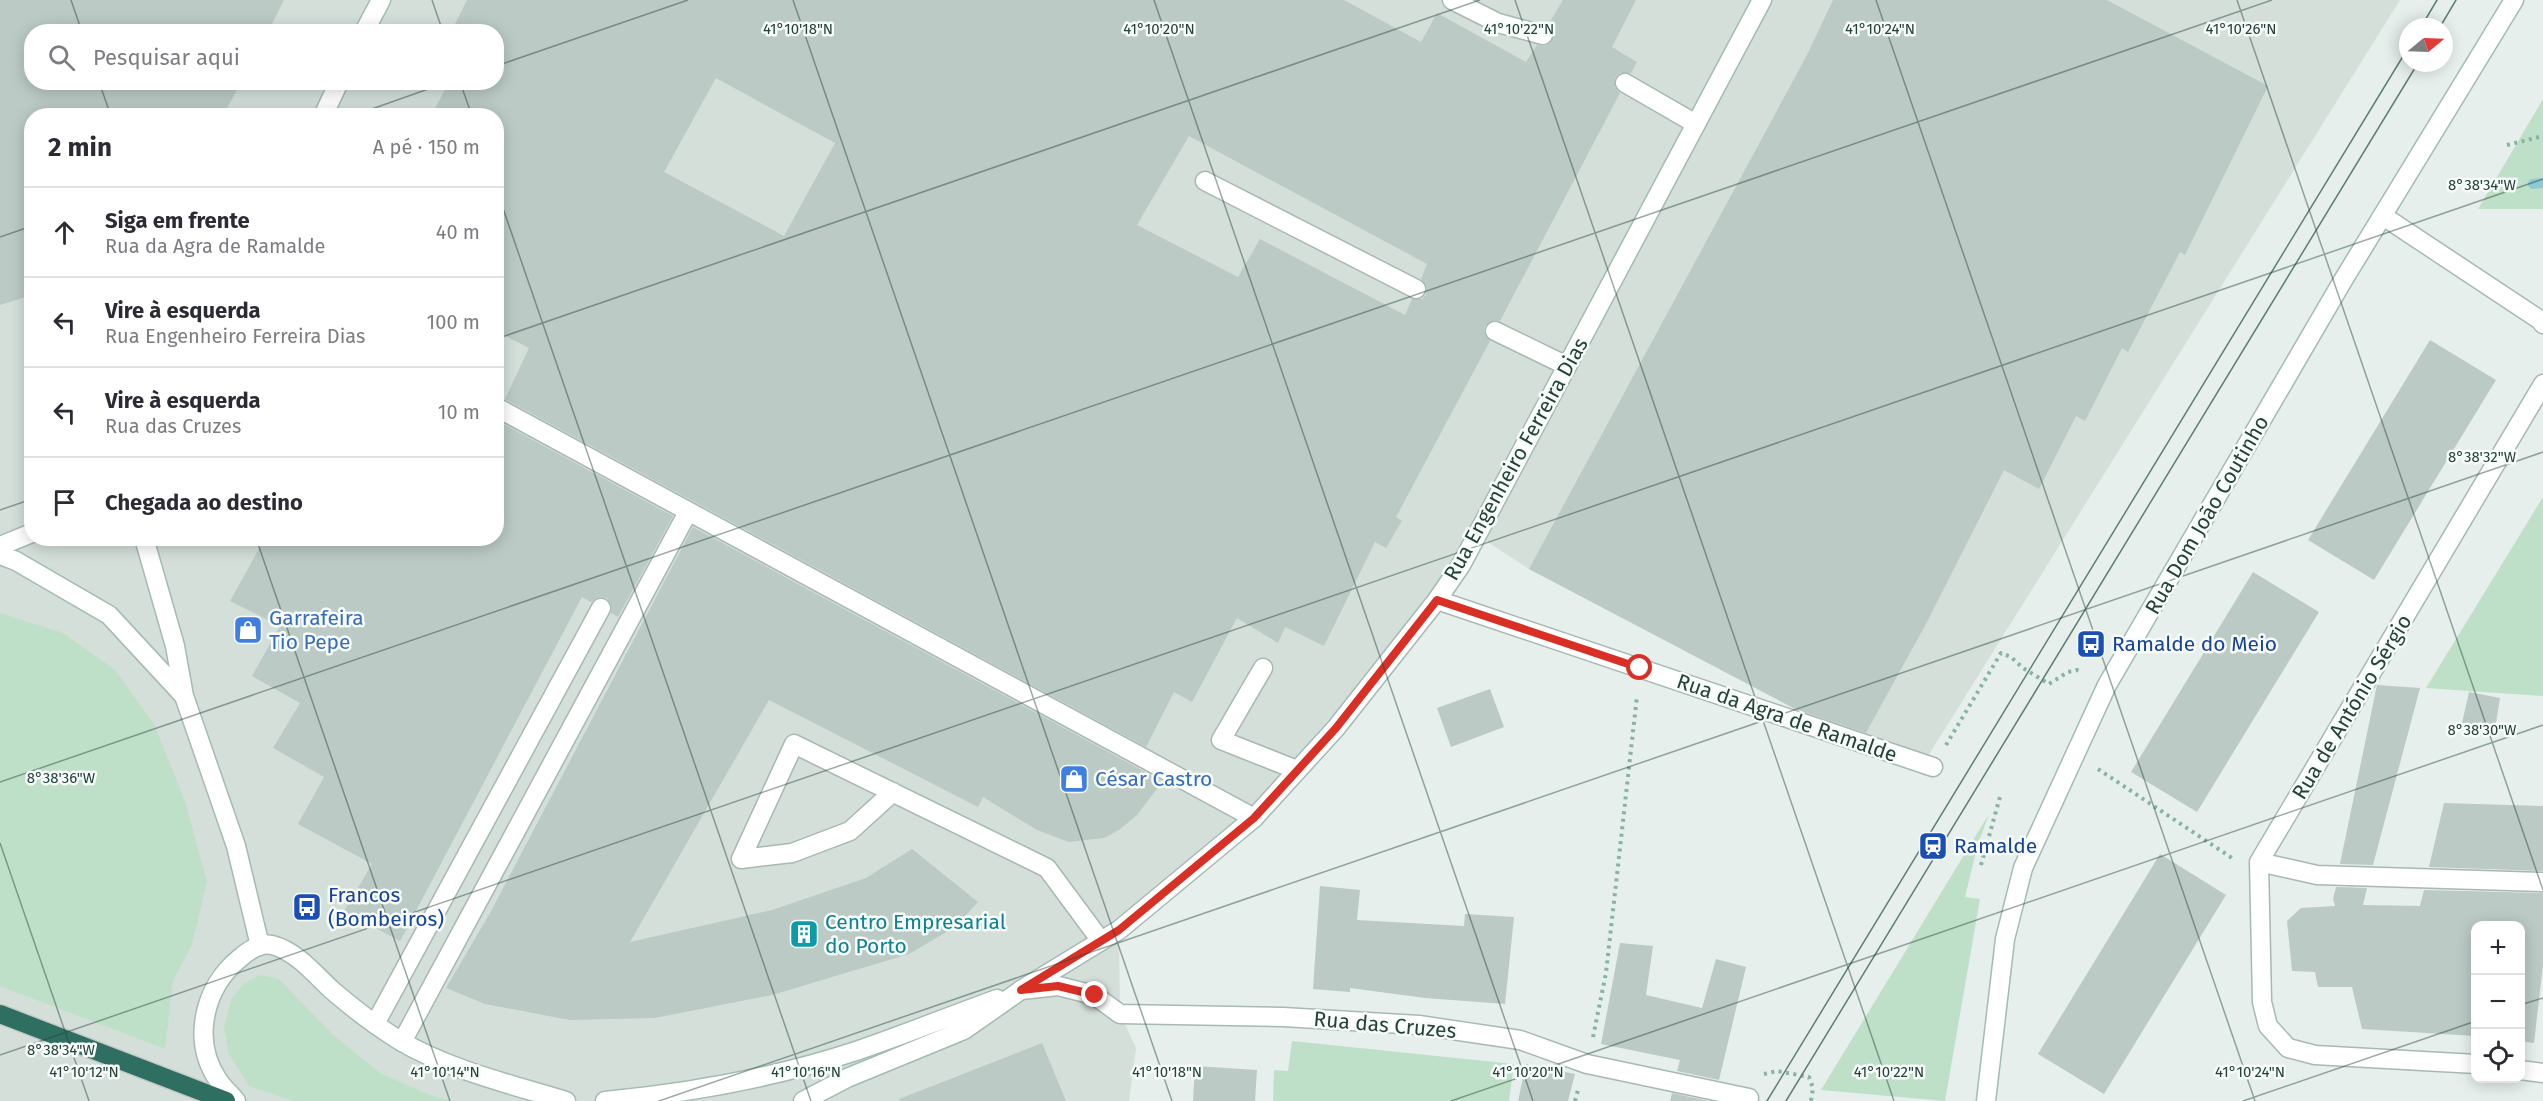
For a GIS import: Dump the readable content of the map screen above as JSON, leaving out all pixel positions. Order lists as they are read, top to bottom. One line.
{"streets":{"street":["Rua Engenheiro Ferreira Dias","Rua Dom João Coutinho","Rua de António Sérgio","Rua da Agra de Ramalde","Rua das Cruzes"]},"crossings":[["Rua Engenheiro Ferreira Dias","Rua da Agra de Ramalde"],["Rua Engenheiro Ferreira Dias","Rua das Cruzes"]],"places":{"shop":["Garrafeira Tio Pepe","César Castro"],"bus stop":["Ramalde do Meio","Francos (Bombeiros)"],"station":["Ramalde"],"building":["Centro Empresarial do Porto"]},"north":"right","page":{"search":"Pesquisar aqui","heading":["2 min","A pé · 150 m"],"list":[["Siga em frente","Rua da Agra de Ramalde","40 m"],["Vire à esquerda","Rua Engenheiro Ferreira Dias","100 m"],["Vire à esquerda","Rua das Cruzes","10 m"],"Chegada ao destino"],"map_buttons":["+","−"]},"coordinates":["41°10'26\"N","41°10'18\"N","41°10'20\"N","41°10'22\"N","41°10'24\"N","8°38'34\"W","8°38'32\"W","8°38'30\"W","8°38'36\"W","41°10'12\"N","41°10'14\"N","41°10'16\"N"]}
